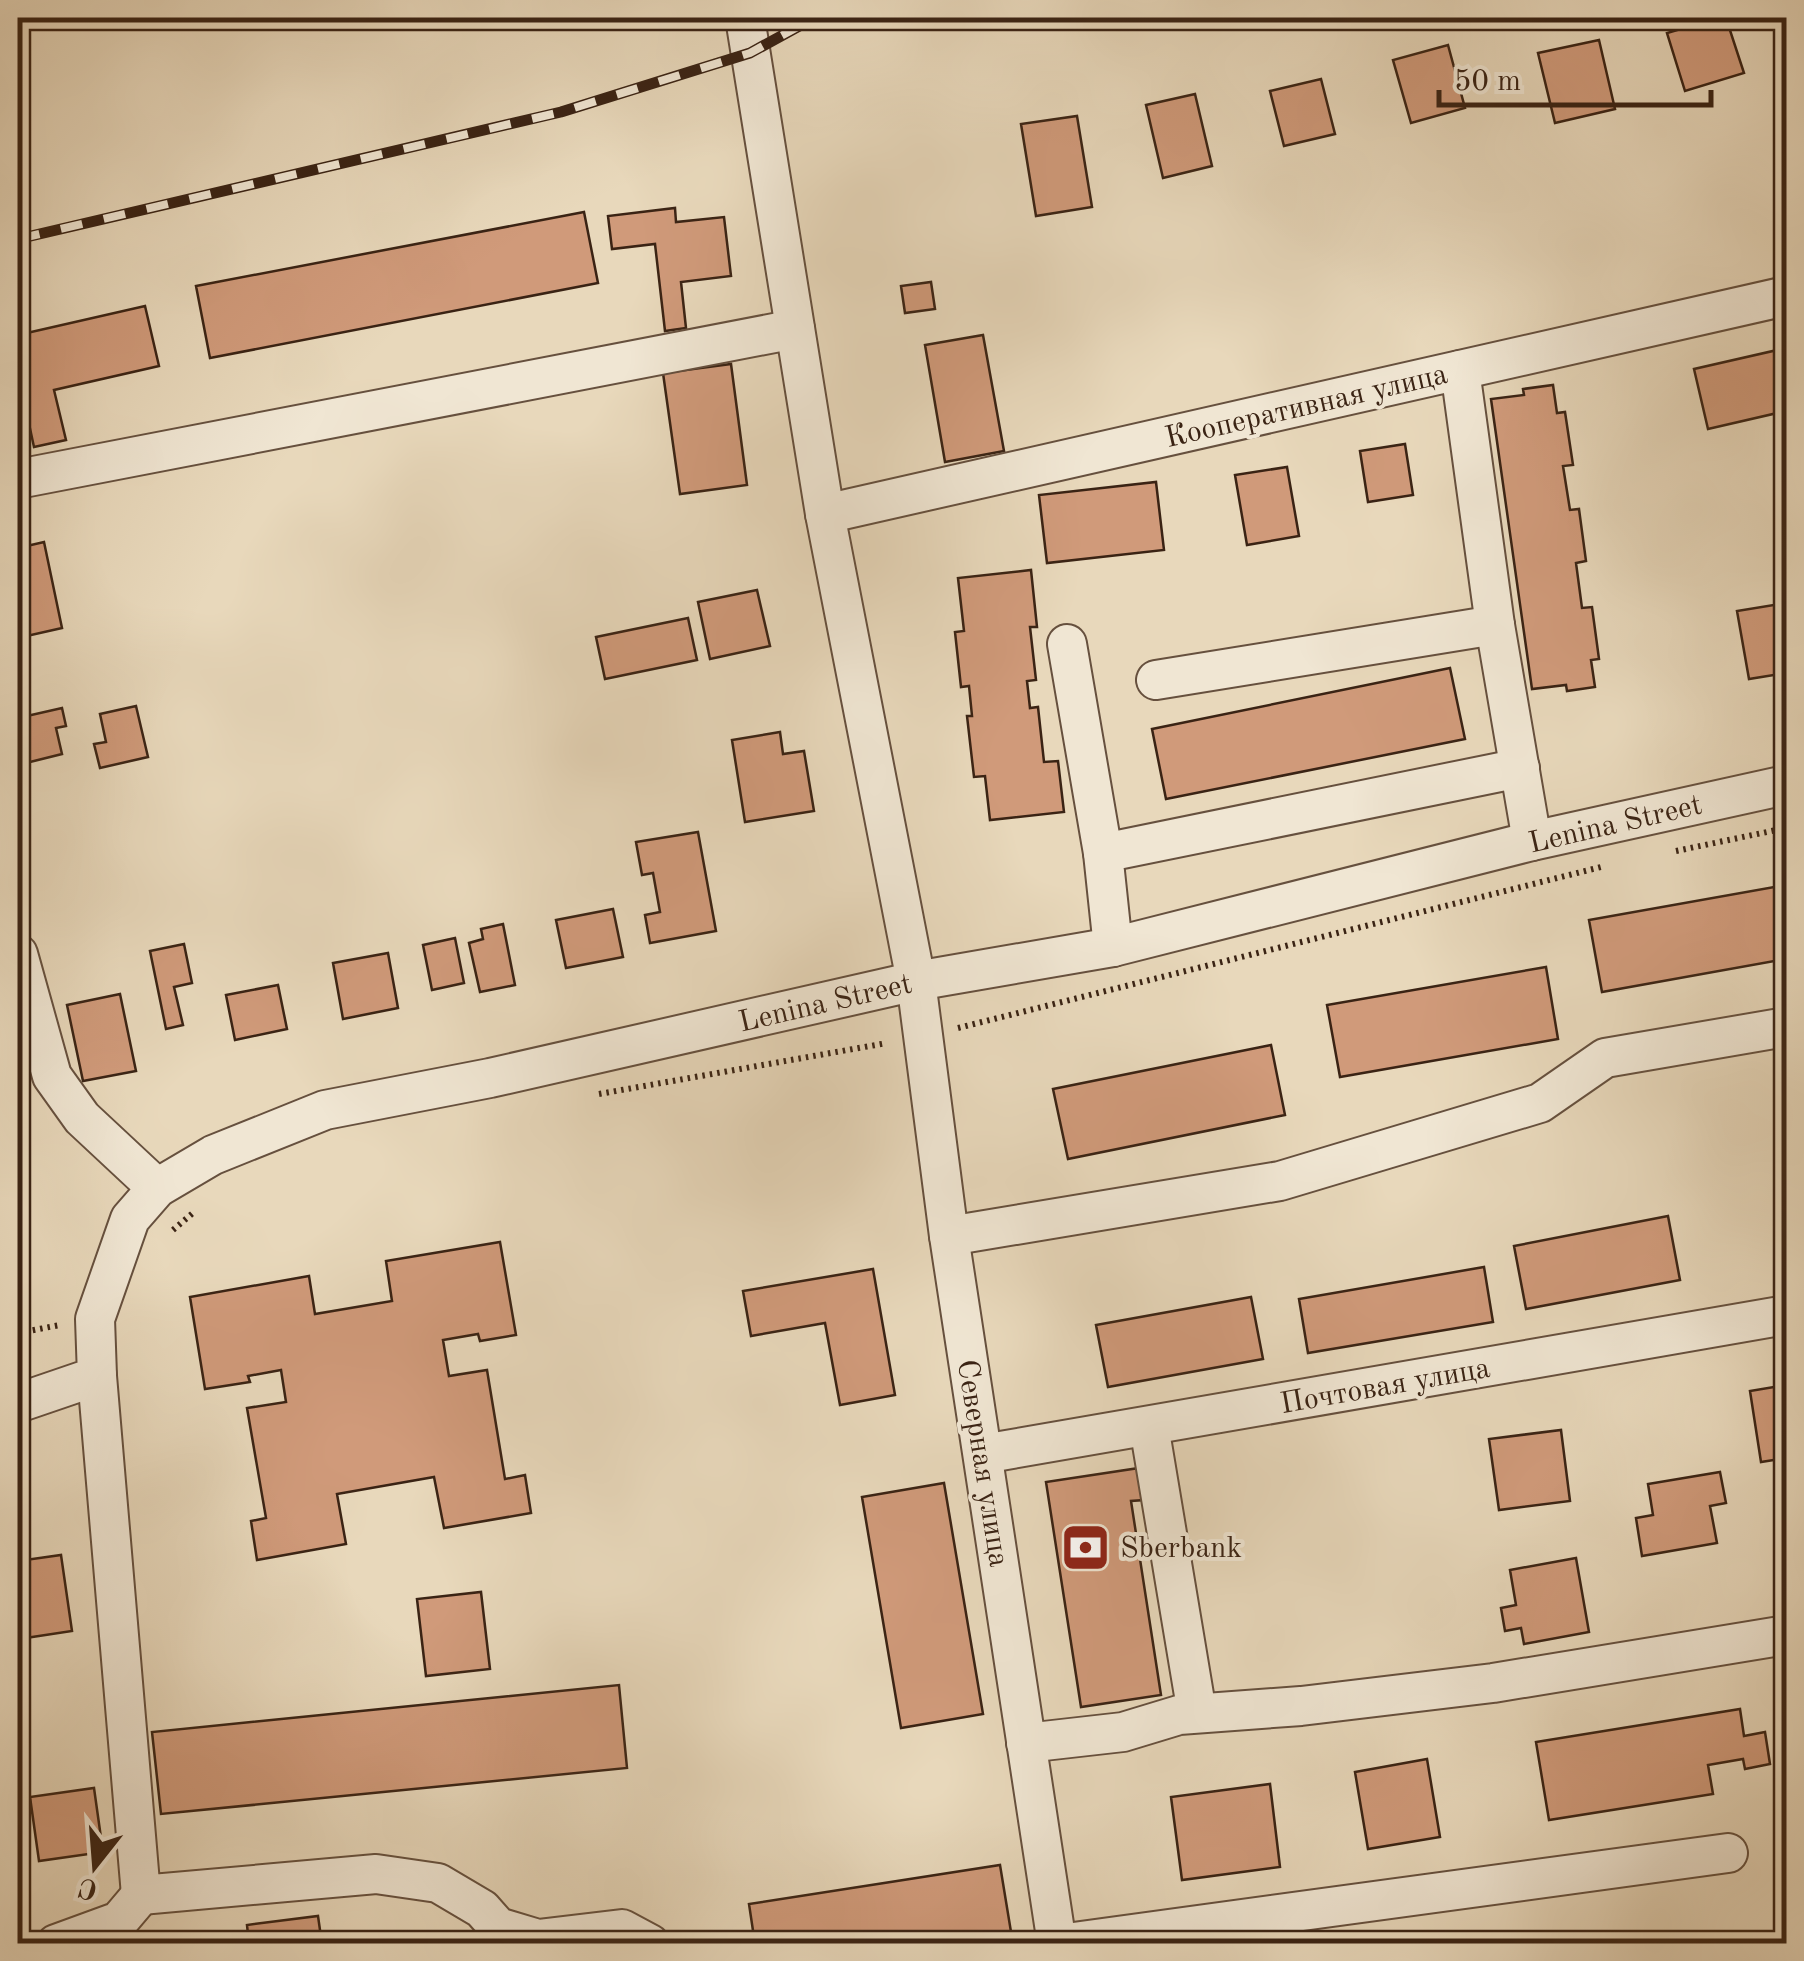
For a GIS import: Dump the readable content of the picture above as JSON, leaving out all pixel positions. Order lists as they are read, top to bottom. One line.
{"streets":{"street":["Кооперативная улица","Lenina Street","Почтовая улица","Северная улица"]},"crossings":[["Кооперативная улица","Северная улица"],["Lenina Street","Северная улица"],["Почтовая улица","Северная улица"]],"places":{"bank":["Sberbank"]},"scale_bar":"50 m","north":"bottom"}
